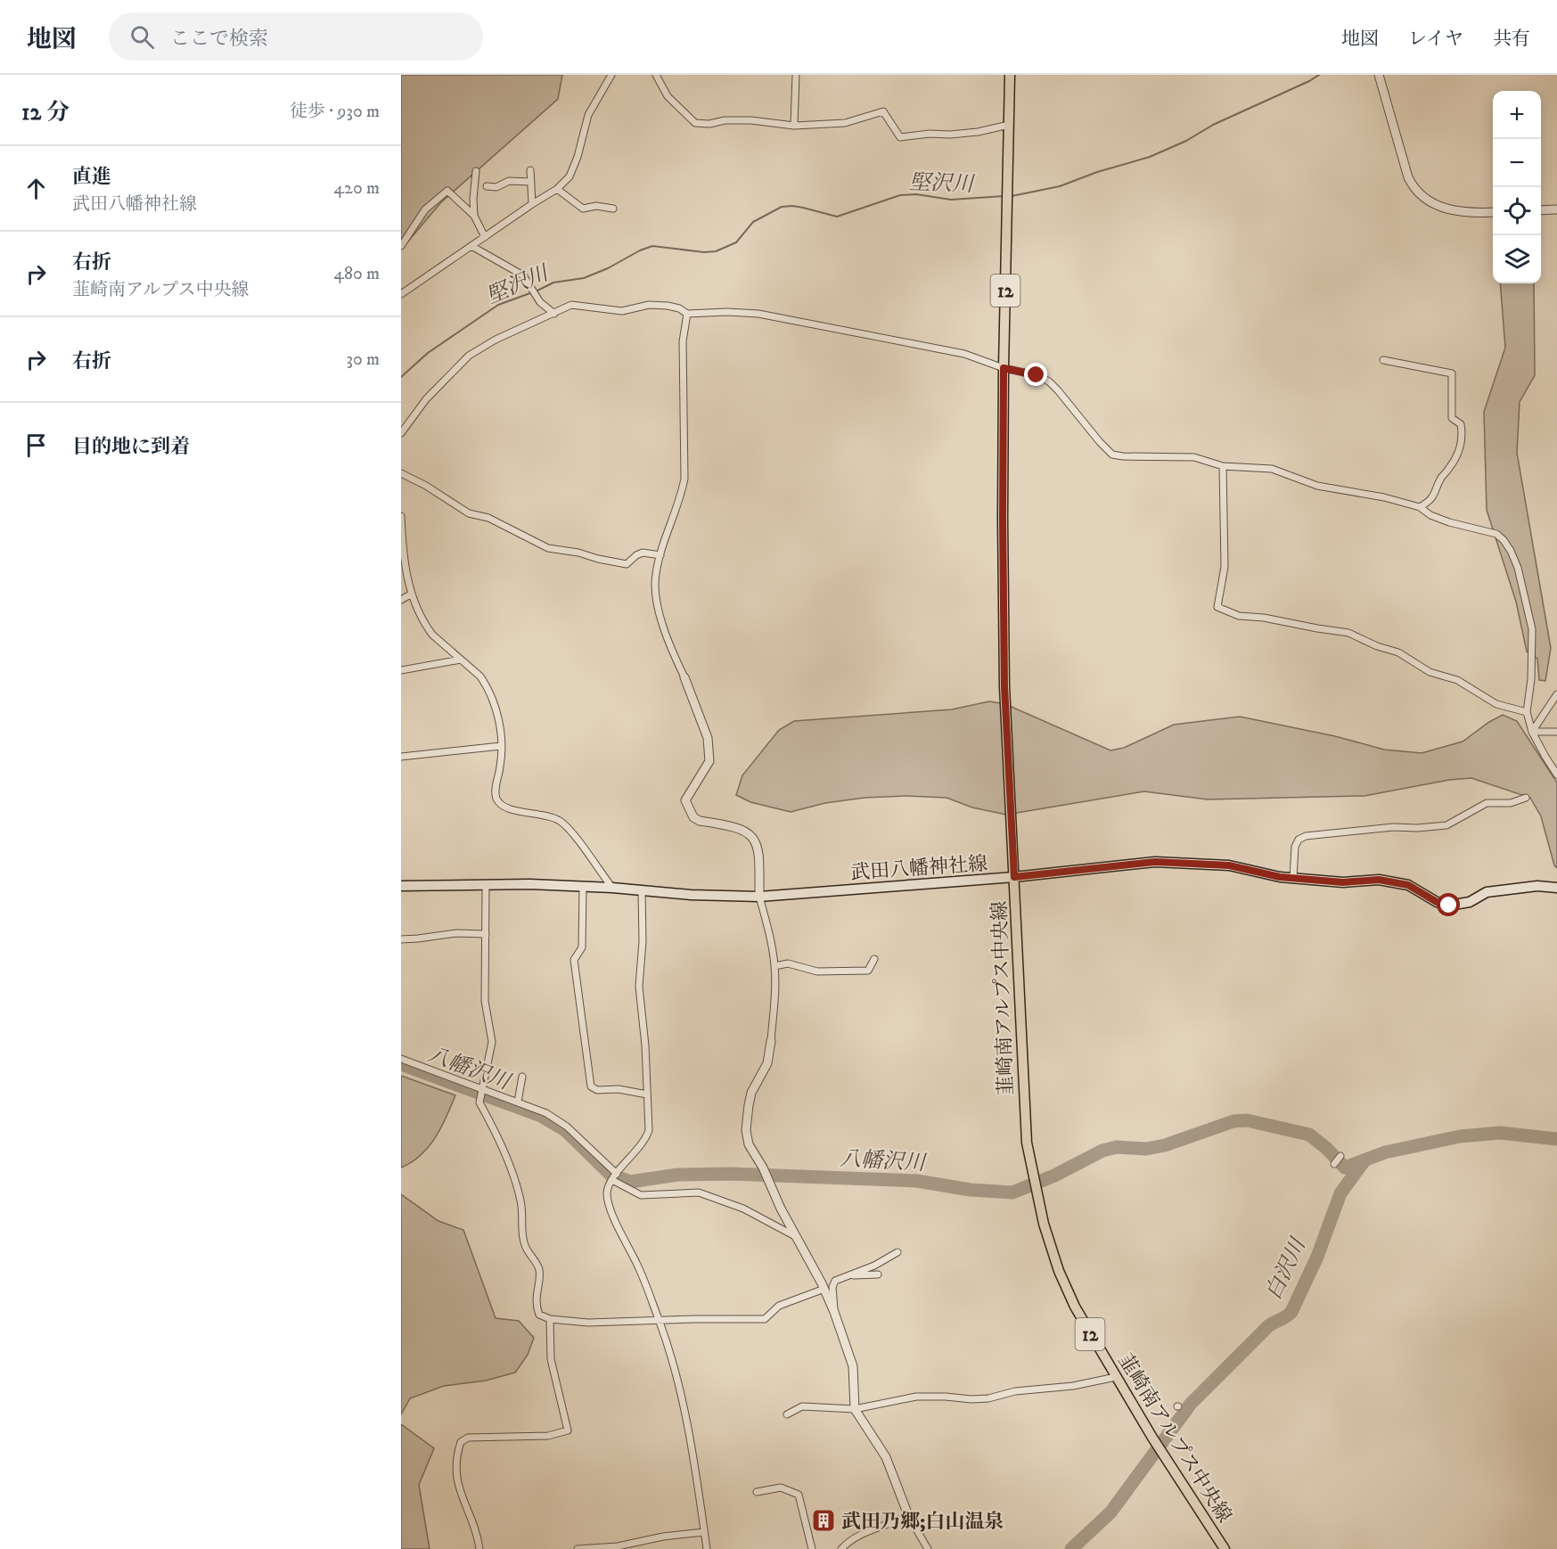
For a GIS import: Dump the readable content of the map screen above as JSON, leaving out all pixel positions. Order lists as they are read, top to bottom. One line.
{"streets":{"main road":["12","武田八幡神社線","韮崎南アルプス中央線"]},"crossings":[["武田八幡神社線","韮崎南アルプス中央線"]],"water":["堅沢川","八幡沢川","白沢川"],"places":{"building":["武田乃郷;白山温泉"]},"page":{"header":"地図","search":"ここで検索","nav":["地図","レイヤ","共有"],"heading":["12 分","徒歩 · 930 m"],"map_buttons":["+","−"],"list":[["直進","武田八幡神社線","420 m"],["右折","韮崎南アルプス中央線","480 m"],["右折","30 m"],"目的地に到着"]}}
